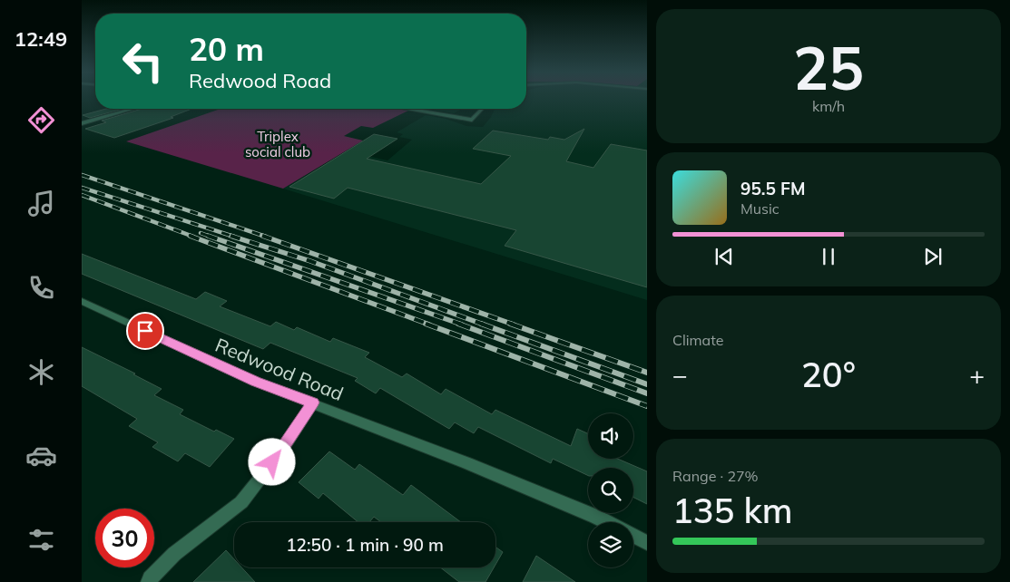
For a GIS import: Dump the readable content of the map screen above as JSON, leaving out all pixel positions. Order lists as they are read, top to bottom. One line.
{"streets":{"street":["Redwood Road"]},"parks":["Triplex social club"],"page":{"tabs":"12:49","tile":[["25","km/h"],"Climate",["Range · 27%","135 km"]],"turn":["20 m","Redwood Road"],"song":["95.5 FM","Music"],"heat":["−","20°","+"],"limit":"30","trip":"12:50 · 1 min · 90 m"}}
